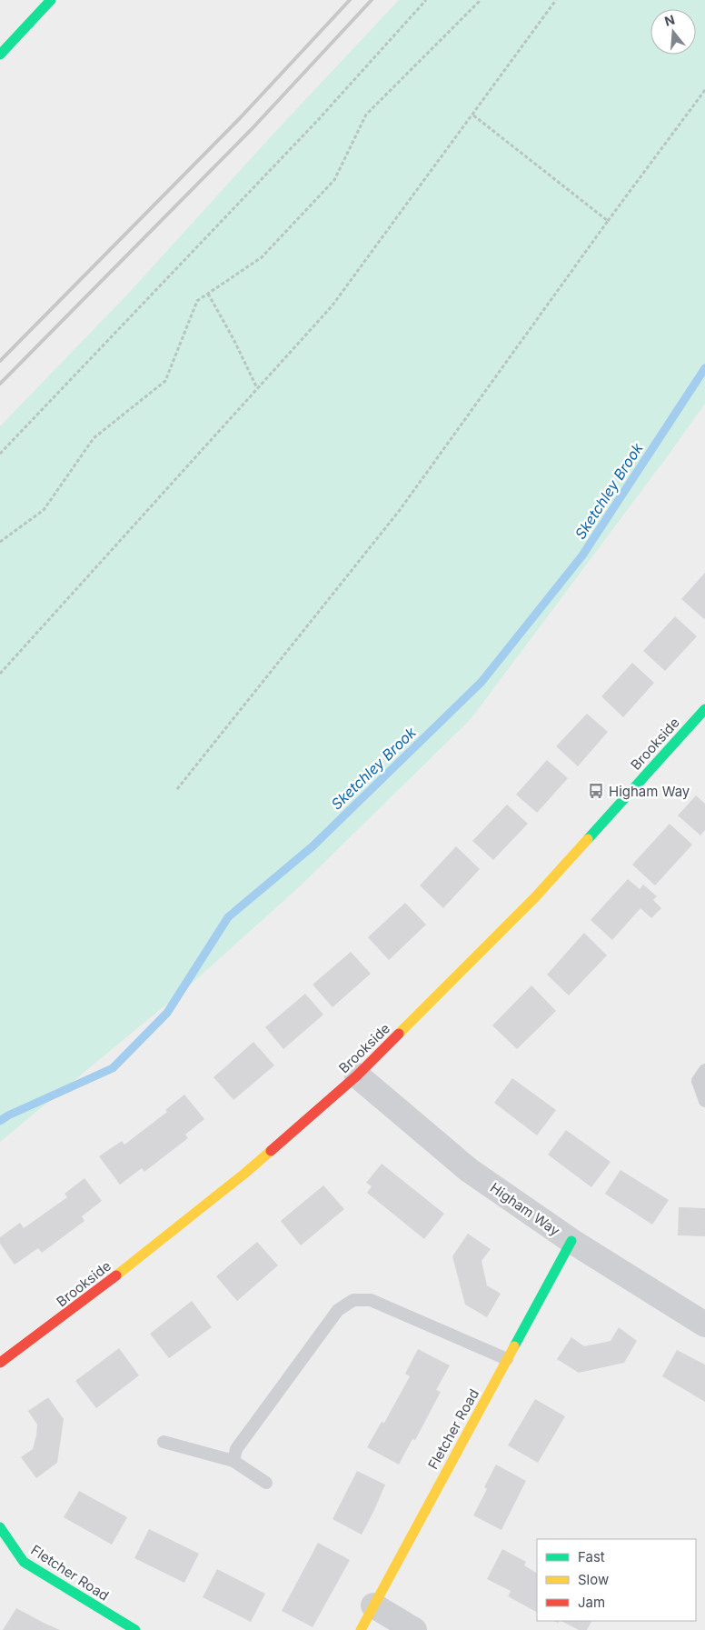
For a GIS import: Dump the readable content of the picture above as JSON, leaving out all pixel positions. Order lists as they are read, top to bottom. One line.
{"streets":{"street":["Brookside","Higham Way","Fletcher Road"]},"crossings":[["Brookside","Higham Way"],["Higham Way","Fletcher Road"]],"water":["Sketchley Brook"],"places":{"bus stop":["Higham Way"]},"legend":["Fast","Slow","Jam"],"north":"top"}
